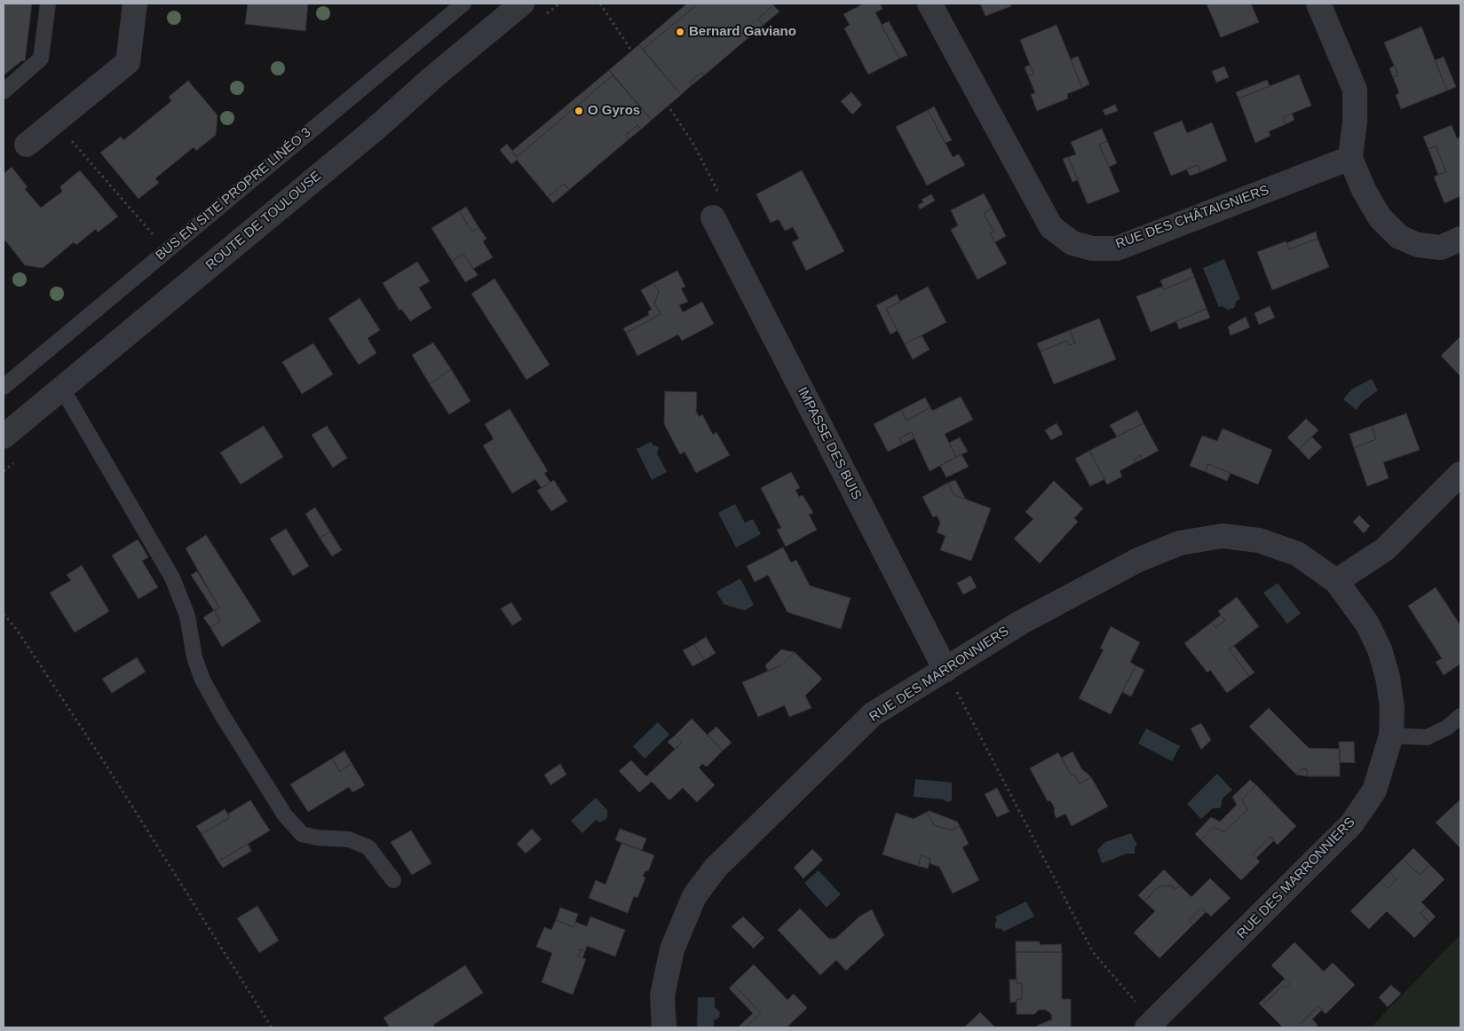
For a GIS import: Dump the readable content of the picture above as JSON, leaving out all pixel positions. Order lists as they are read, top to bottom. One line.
{"streets":{"street":["RUE DES CHÂTAIGNIERS","ROUTE DE TOULOUSE","IMPASSE DES BUIS","RUE DES MARRONNIERS"],"lane":["BUS EN SITE PROPRE LINÉO 3"]},"crossings":[["IMPASSE DES BUIS","RUE DES MARRONNIERS"]],"places":["Bernard Gaviano","O Gyros"]}
